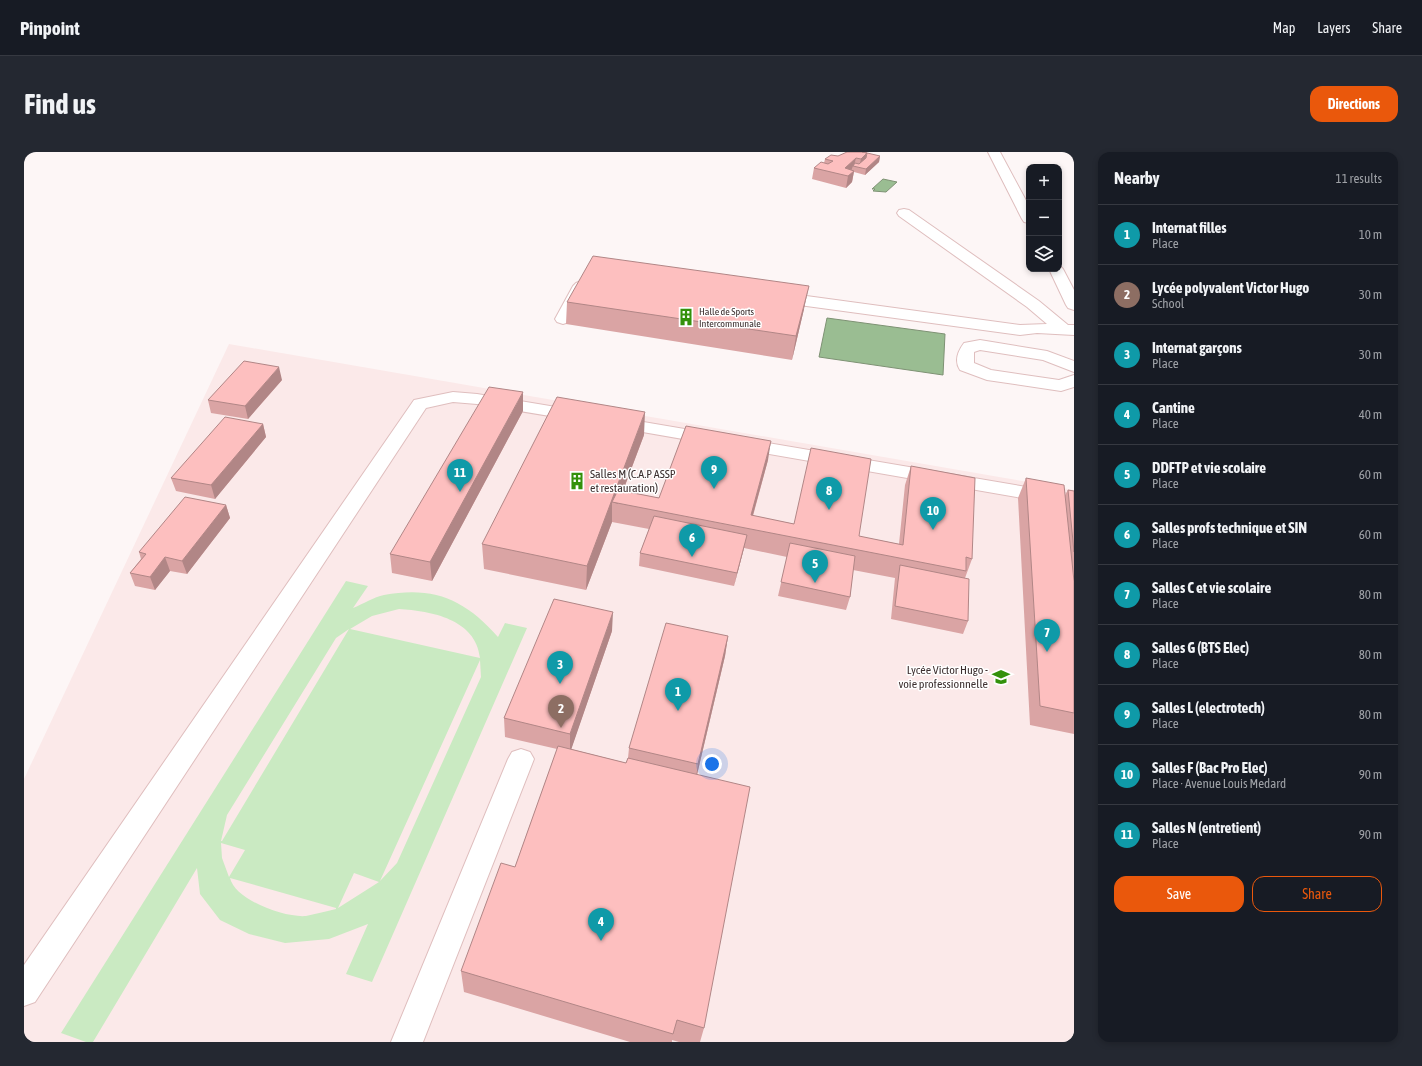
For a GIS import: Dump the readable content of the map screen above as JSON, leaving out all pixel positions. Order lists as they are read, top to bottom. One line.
{"places":{"building":["Halle de Sports Intercommunale","Salles M (C.A.P ASSP et restauration)"],"school or university":["Lycée Victor Hugo - voie professionnelle"]},"page":{"header":"Pinpoint","nav":["Map","Layers","Share"],"buttons":["Directions",["Save","Share"]],"title":"Find us","heading":["Nearby","11 results"],"map_buttons":["+","−"],"list":[{"mark":"1","name":"Internat filles","note":"Place","value":"10 m"},{"mark":"2","name":"Lycée polyvalent Victor Hugo","note":"School","value":"30 m"},{"mark":"3","name":"Internat garçons","note":"Place","value":"30 m"},{"mark":"4","name":"Cantine","note":"Place","value":"40 m"},{"mark":"5","name":"DDFTP et vie scolaire","note":"Place","value":"60 m"},{"mark":"6","name":"Salles profs technique et SIN","note":"Place","value":"60 m"},{"mark":"7","name":"Salles C et vie scolaire","note":"Place","value":"80 m"},{"mark":"8","name":"Salles G (BTS Elec)","note":"Place","value":"80 m"},{"mark":"9","name":"Salles L (electrotech)","note":"Place","value":"80 m"},{"mark":"10","name":"Salles F (Bac Pro Elec)","note":"Place · Avenue Louis Medard","value":"90 m"},{"mark":"11","name":"Salles N (entretient)","note":"Place","value":"90 m"}],"pins":["9","11","8","10","6","5","7","3","1","2","4"]}}
